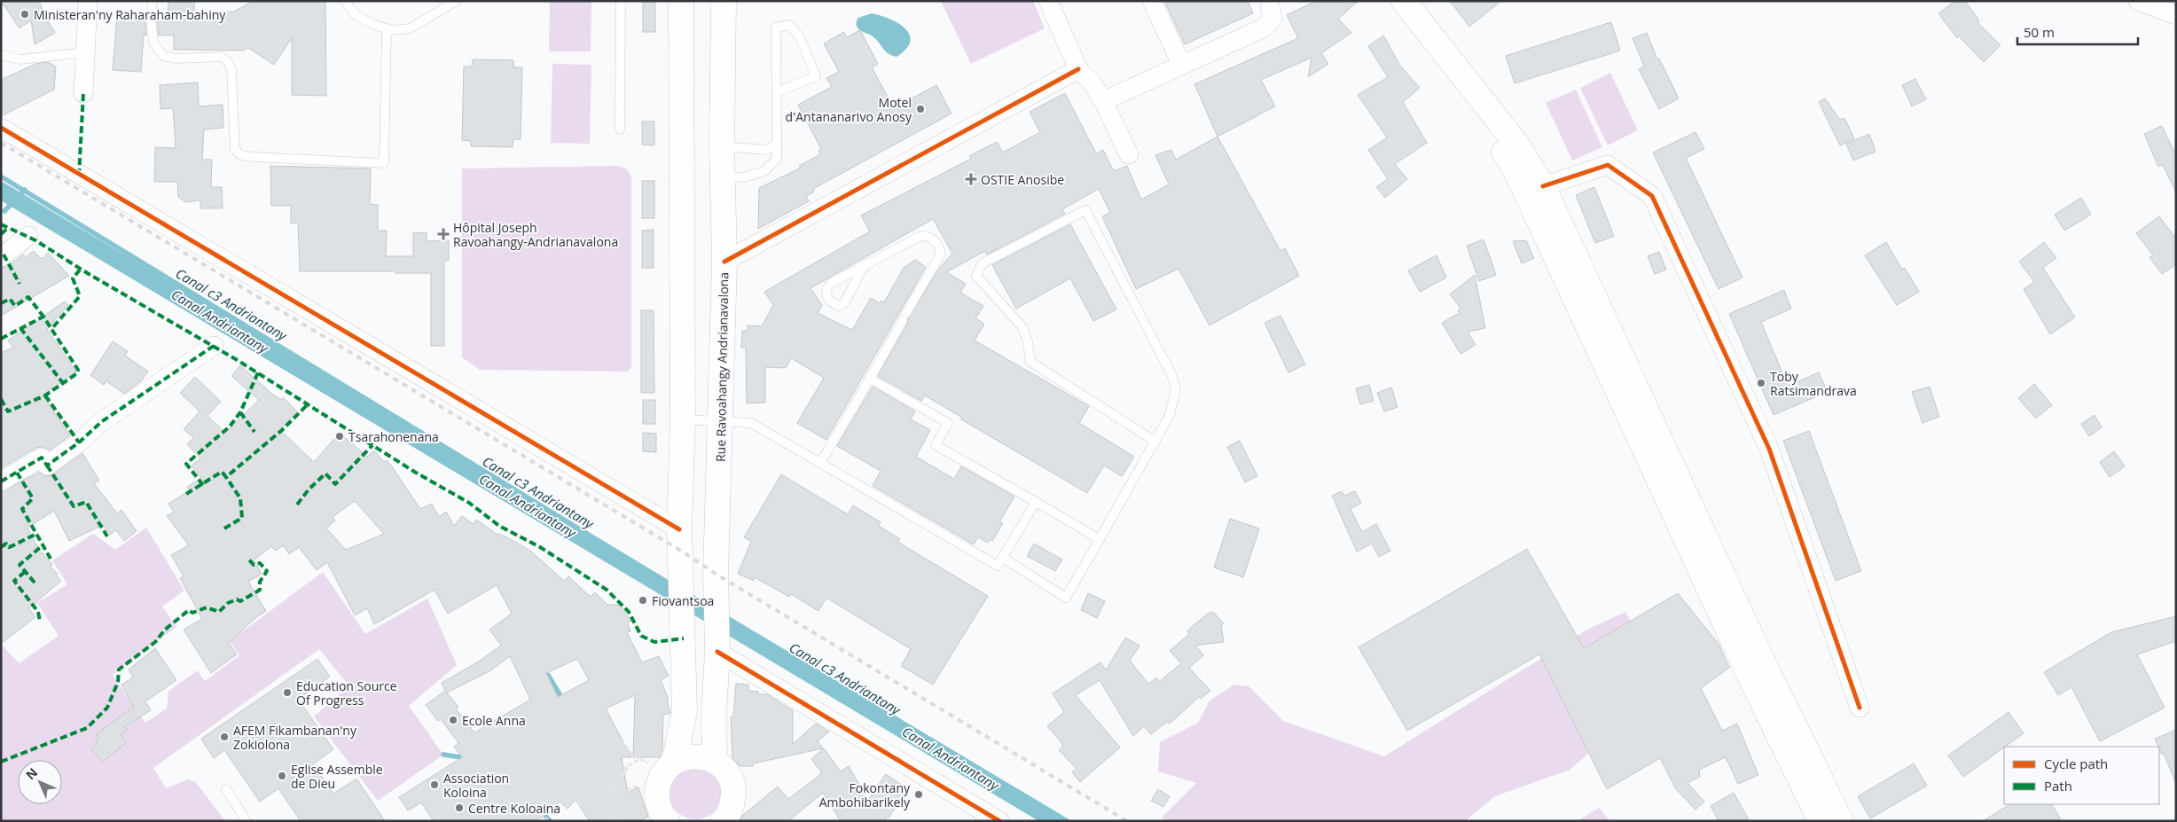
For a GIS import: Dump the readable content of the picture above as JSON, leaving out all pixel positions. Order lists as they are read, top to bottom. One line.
{"streets":{"main road":["Rue Ravoahangy Andrianavalona"]},"water":["Canal c3 Andriantany","Canal Andriantany"],"places":{"other":["Ministeran'ny Raharaham-bahiny","Motel d'Antananarivo Anosy","Toby Ratsimandrava","Tsarahonenana","Fiovantsoa","Education Source Of Progress","Ecole Anna","AFEM Fikambanan'ny Zokiolona","Eglise Assemble de Dieu","Association Koloina","Fokontany Ambohibarikely","Centre Koloaina"],"health":["OSTIE Anosibe","Hôpital Joseph Ravoahangy-Andrianavalona"]},"legend":["Cycle path","Path"],"scale_bar":"50 m","north":"top left"}
